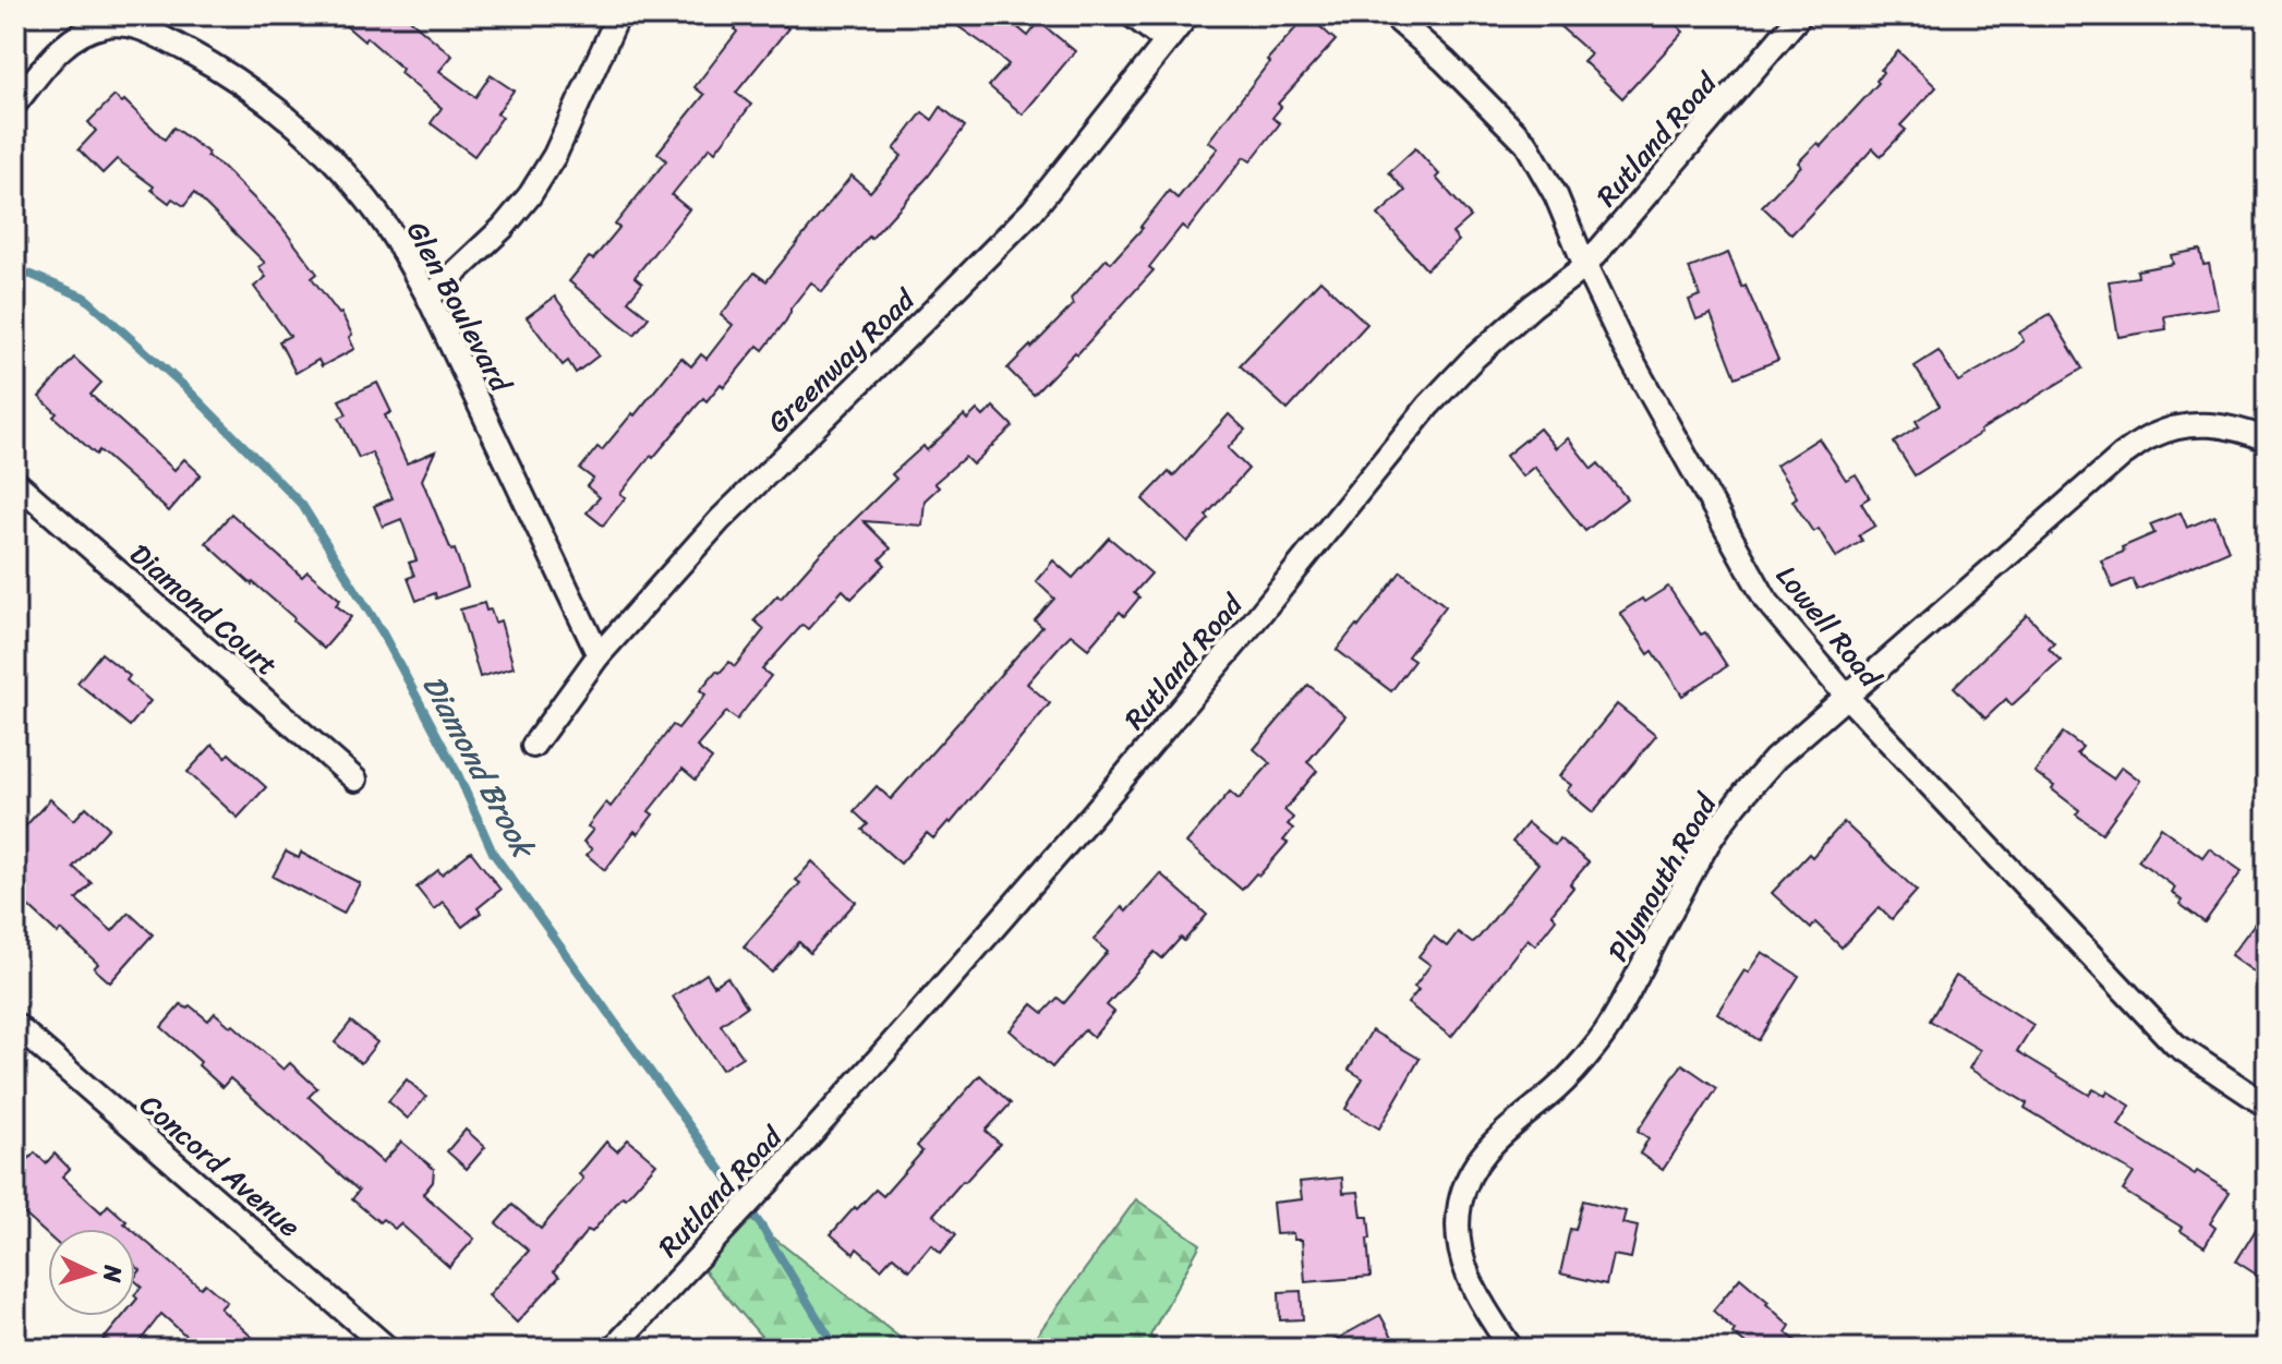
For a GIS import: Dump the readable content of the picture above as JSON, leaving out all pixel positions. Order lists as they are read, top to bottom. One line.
{"streets":{"street":["Rutland Road","Glen Boulevard","Greenway Road","Diamond Court","Lowell Road","Plymouth Road","Concord Avenue"]},"crossings":[["Rutland Road","Lowell Road"],["Glen Boulevard","Greenway Road"],["Lowell Road","Plymouth Road"]],"water":["Diamond Brook"],"north":"right"}
